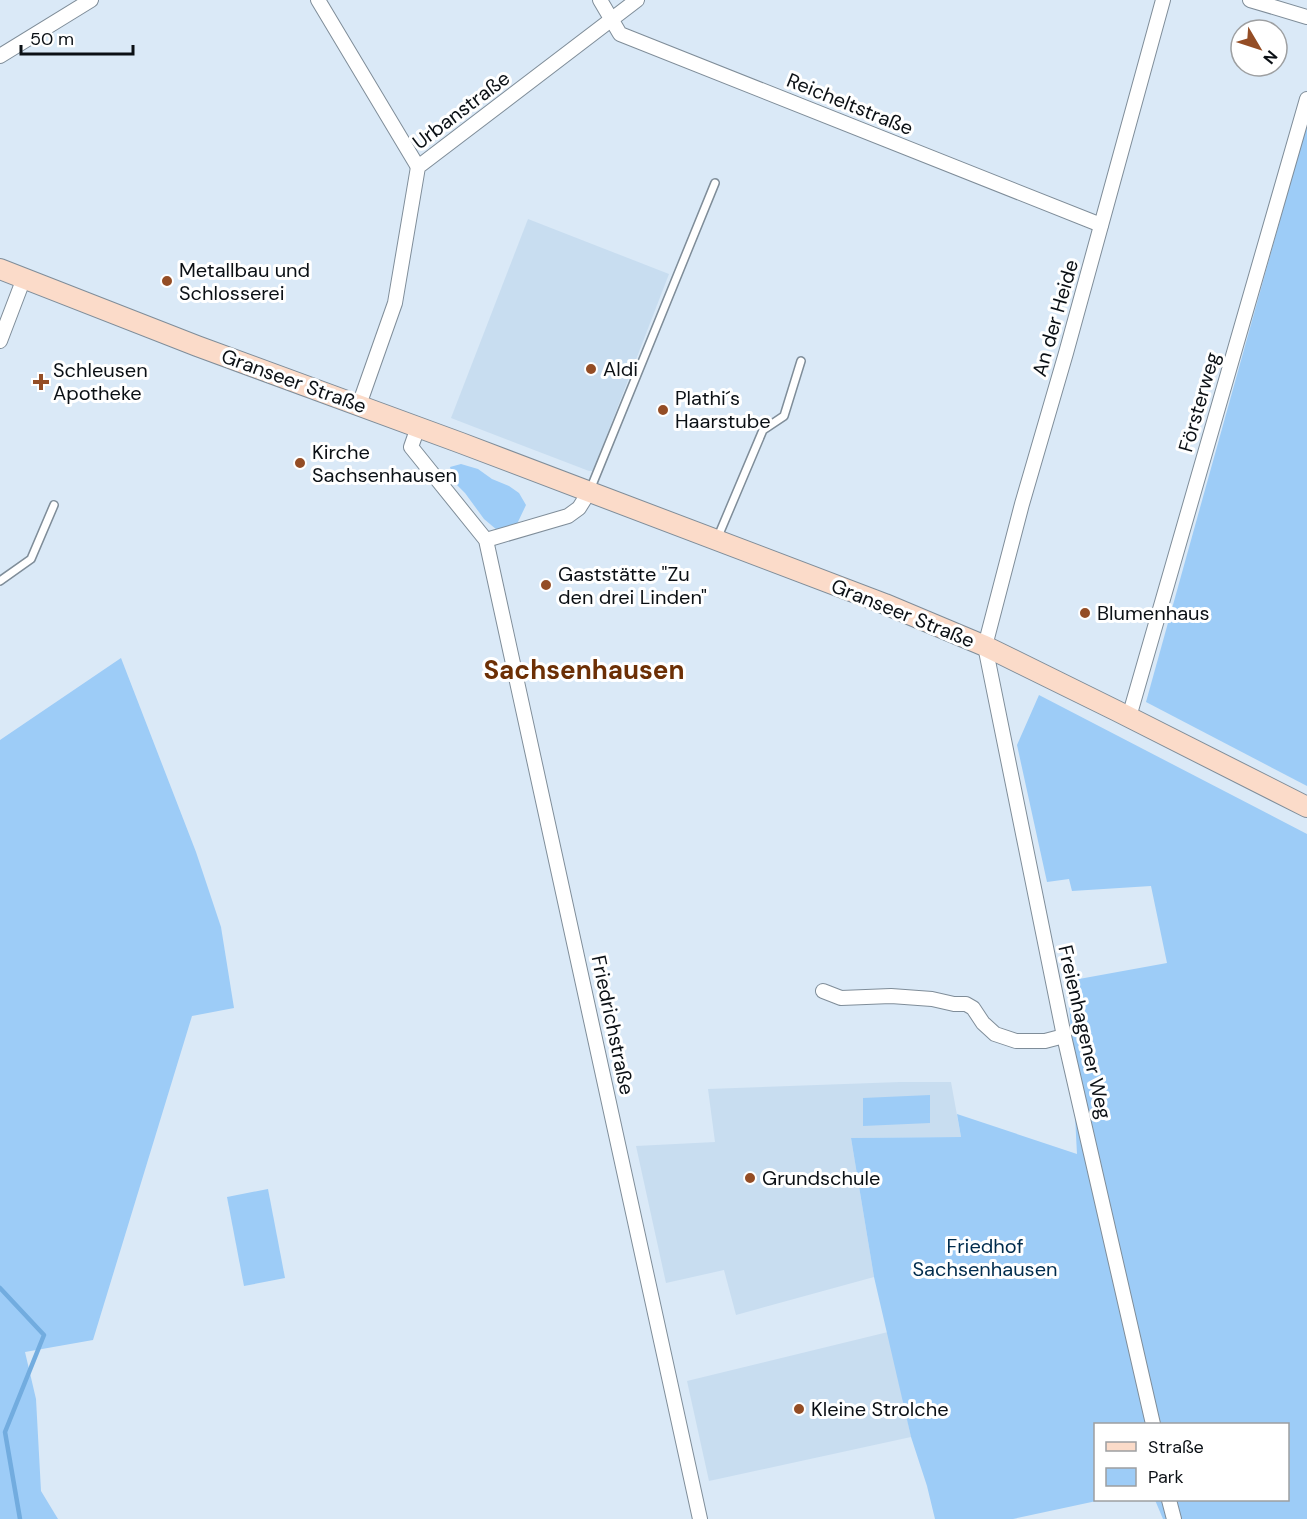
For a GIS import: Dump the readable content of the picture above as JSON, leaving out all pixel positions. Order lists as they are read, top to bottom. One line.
{"streets":{"main road":["Granseer Straße"],"street":["Reicheltstraße","Urbanstraße","An der Heide","Försterweg","Friedrichstraße","Freienhagener Weg"]},"crossings":[["Reicheltstraße","Urbanstraße"],["Reicheltstraße","An der Heide"],["Urbanstraße","Granseer Straße"],["An der Heide","Granseer Straße"],["An der Heide","Freienhagener Weg"],["Granseer Straße","Försterweg"],["Granseer Straße","Friedrichstraße"],["Granseer Straße","Freienhagener Weg"]],"districts":["Sachsenhausen"],"parks":["Friedhof Sachsenhausen"],"places":{"other":["Metallbau und Schlosserei","Aldi","Plathi´s Haarstube","Kirche Sachsenhausen","Gaststätte \"Zu den drei Linden\"","Blumenhaus","Grundschule","Kleine Strolche"],"health":["Schleusen Apotheke"]},"legend":["Straße","Park"],"scale_bar":"50 m","north":"bottom right"}
